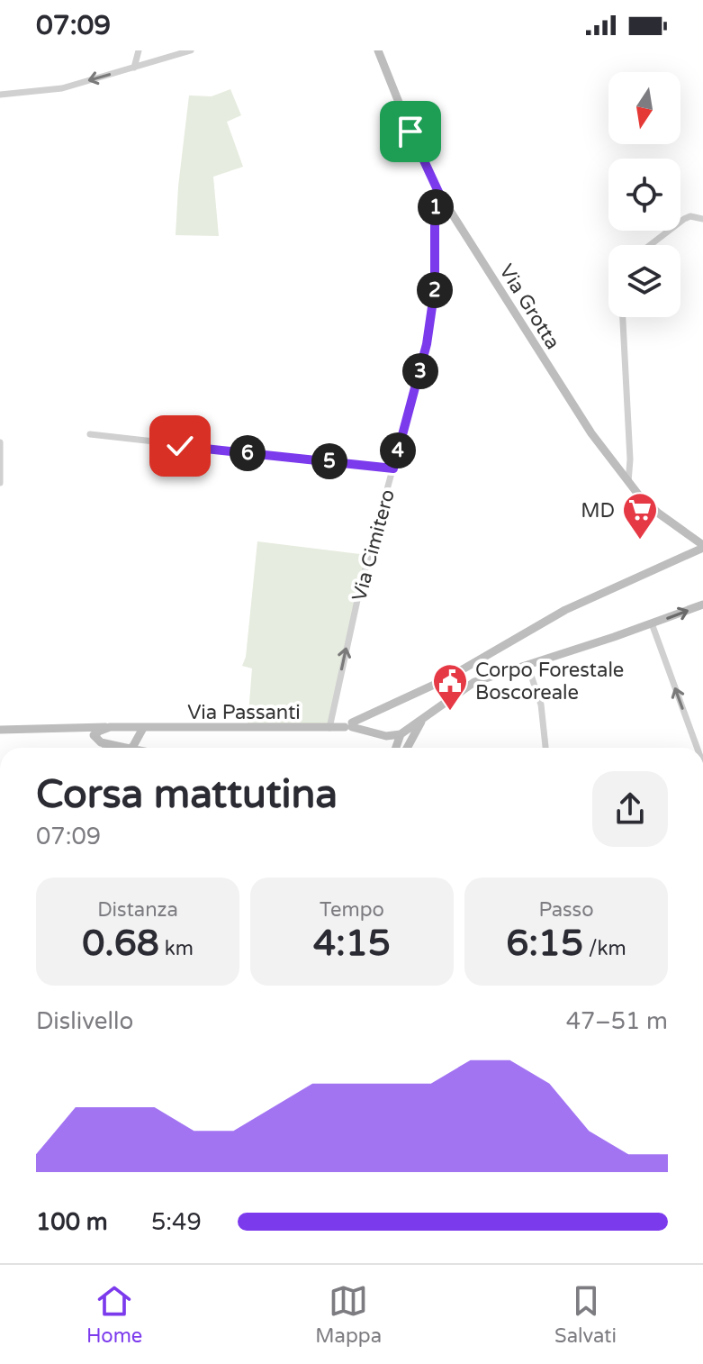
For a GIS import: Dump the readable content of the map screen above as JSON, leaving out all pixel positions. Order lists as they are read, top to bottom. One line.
{"streets":{"street":["Via Grotta","Via Cimitero","Via Passanti"]},"crossings":[["Via Grotta","Via Cimitero"],["Via Cimitero","Via Passanti"]],"one_way":["Via Cimitero"],"places":{"supermarket":["MD"],"public building":["Corpo Forestale Boscoreale"]},"north":"bottom","page":{"status":"07:09","pins":["1","2","3","4","6","5"],"heading":["Corsa mattutina","07:09"],"stats":[["Distanza","0.68 km"],["Tempo","4:15"],["Passo","6:15 /km"]],"chart":["Dislivello","47–51 m"],"list":[{"name":"100 m","note":"5:49"}],"tabs":["Home","Mappa","Salvati"]}}
